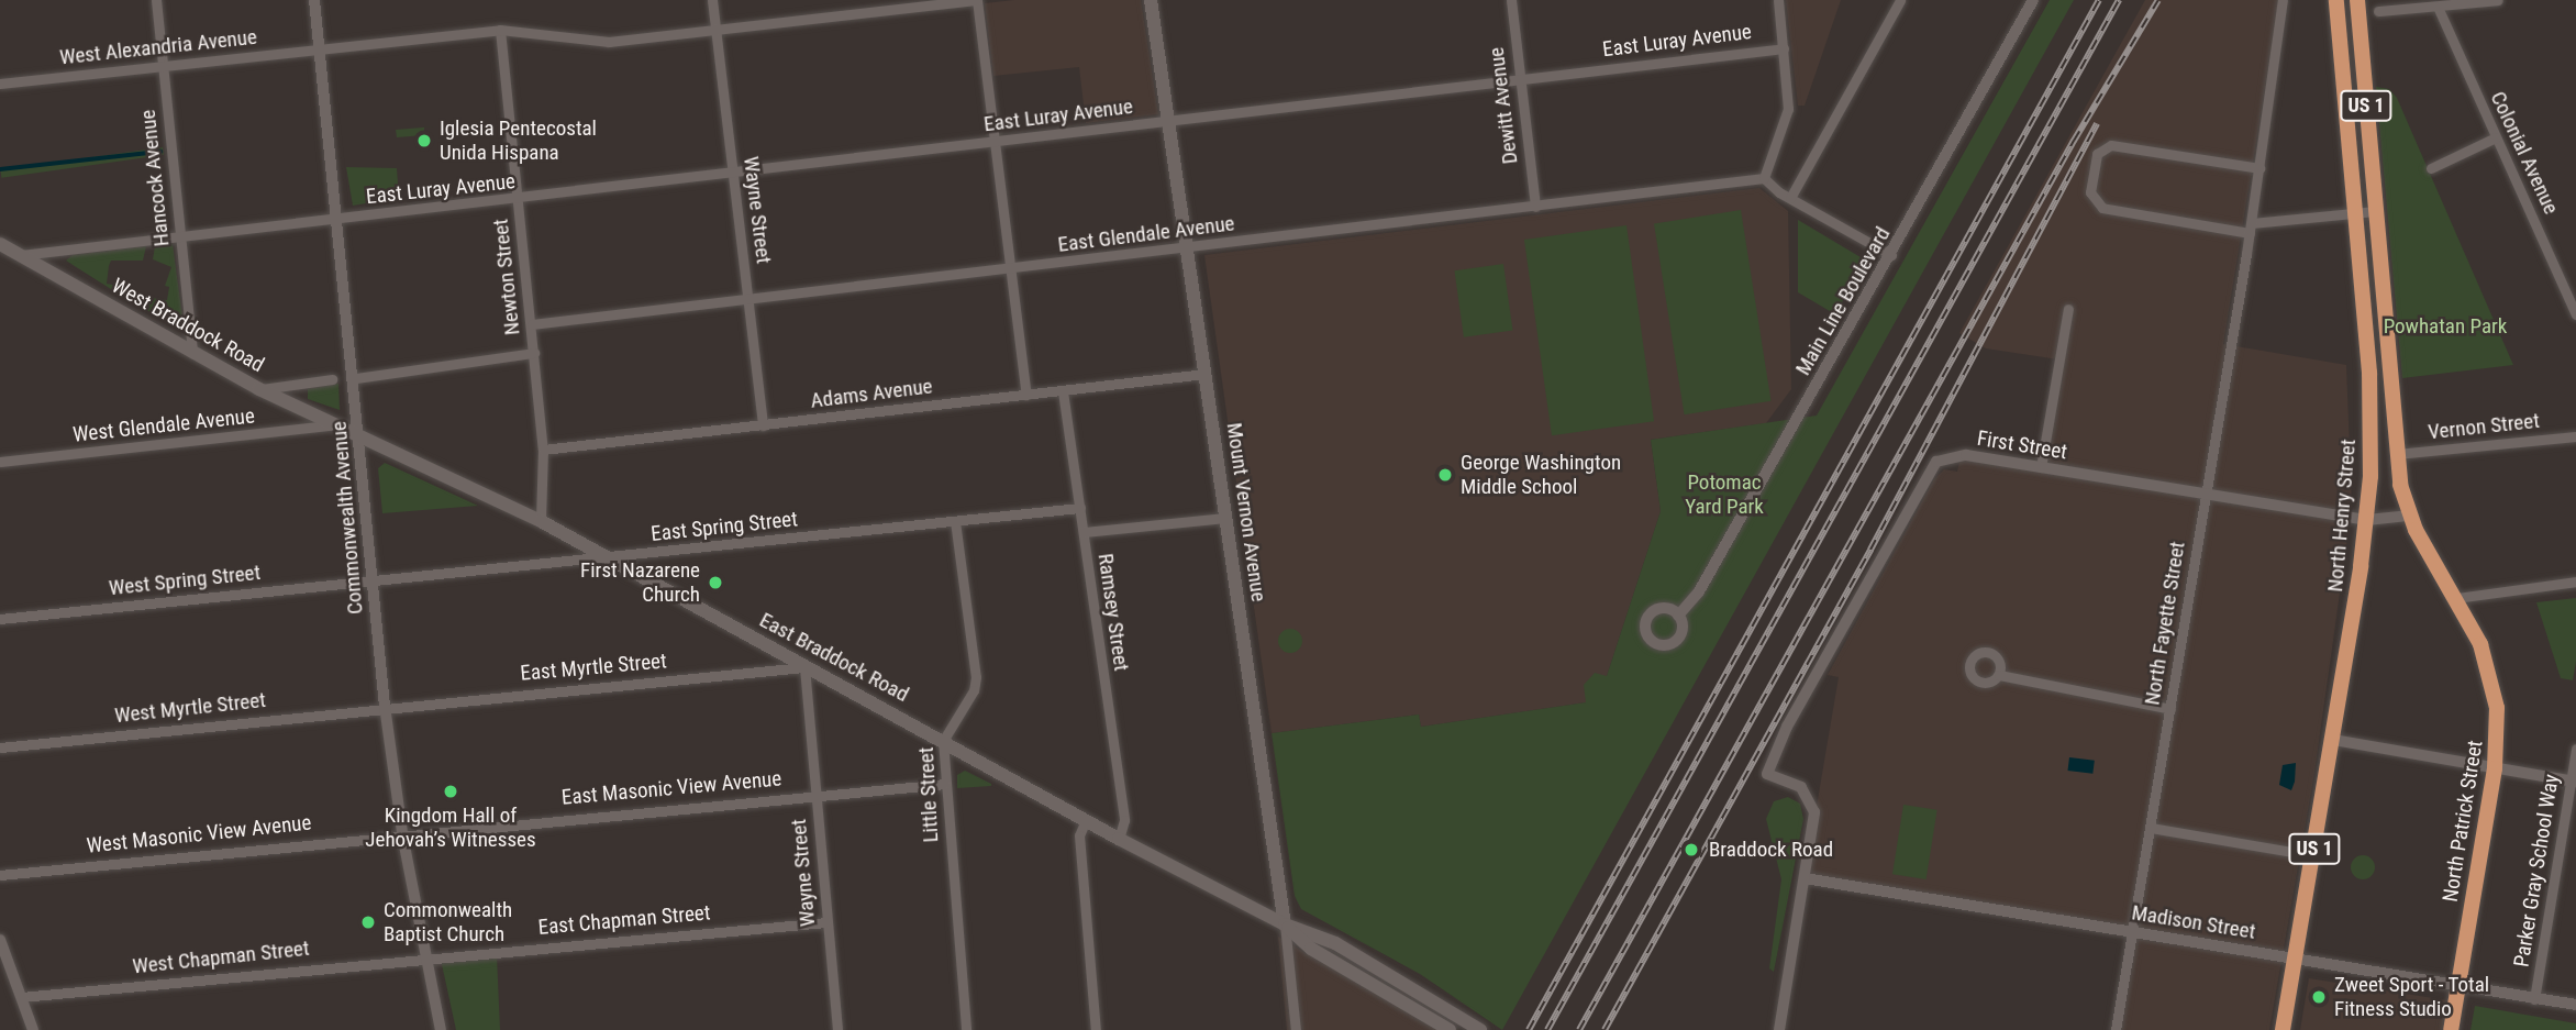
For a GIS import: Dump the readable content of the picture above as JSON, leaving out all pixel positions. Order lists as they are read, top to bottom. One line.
{"streets":{"highway":["US 1","North Henry Street","North Patrick Street"],"main road":["West Braddock Road","Mount Vernon Avenue","East Braddock Road"],"street":["East Luray Avenue","West Alexandria Avenue","Dewitt Avenue","Colonial Avenue","Hancock Avenue","Wayne Street","East Glendale Avenue","Newton Street","Main Line Boulevard","Adams Avenue","West Glendale Avenue","Vernon Street","First Street","Commonwealth Avenue","East Spring Street","West Spring Street","Ramsey Street","North Fayette Street","East Myrtle Street","West Myrtle Street","East Masonic View Avenue","Little Street","West Masonic View Avenue","Parker Gray School Way","East Chapman Street","Madison Street","West Chapman Street"]},"crossings":[["East Luray Avenue","Dewitt Avenue"],["East Luray Avenue","Hancock Avenue"],["East Luray Avenue","Wayne Street"],["East Luray Avenue","Newton Street"],["East Luray Avenue","West Braddock Road"],["East Luray Avenue","Mount Vernon Avenue"],["East Luray Avenue","Commonwealth Avenue"],["West Alexandria Avenue","Hancock Avenue"],["West Alexandria Avenue","Wayne Street"],["West Alexandria Avenue","Newton Street"],["West Alexandria Avenue","Commonwealth Avenue"],["Dewitt Avenue","East Glendale Avenue"],["US 1","Vernon Street"],["US 1","North Patrick Street"],["Hancock Avenue","West Braddock Road"],["Wayne Street","East Glendale Avenue"],["Wayne Street","Adams Avenue"],["Wayne Street","East Braddock Road"],["Wayne Street","East Myrtle Street"],["Wayne Street","East Masonic View Avenue"],["Wayne Street","East Chapman Street"],["East Glendale Avenue","Newton Street"],["East Glendale Avenue","Mount Vernon Avenue"],["Newton Street","Adams Avenue"],["Newton Street","East Braddock Road"],["West Braddock Road","West Glendale Avenue"],["West Braddock Road","Commonwealth Avenue"],["West Braddock Road","East Braddock Road"],["Adams Avenue","Mount Vernon Avenue"],["Adams Avenue","Ramsey Street"],["Vernon Street","North Patrick Street"],["First Street","North Henry Street"],["First Street","North Fayette Street"],["First Street","North Patrick Street"],["First Street","Madison Street"],["Mount Vernon Avenue","East Braddock Road"],["North Henry Street","Madison Street"],["Commonwealth Avenue","East Spring Street"],["Commonwealth Avenue","West Spring Street"],["Commonwealth Avenue","East Braddock Road"],["Commonwealth Avenue","East Myrtle Street"],["Commonwealth Avenue","West Myrtle Street"],["Commonwealth Avenue","East Masonic View Avenue"],["Commonwealth Avenue","West Masonic View Avenue"],["Commonwealth Avenue","East Chapman Street"],["Commonwealth Avenue","West Chapman Street"],["East Spring Street","West Spring Street"],["East Spring Street","Ramsey Street"],["East Spring Street","East Braddock Road"],["East Spring Street","Little Street"],["Ramsey Street","East Braddock Road"],["North Fayette Street","Madison Street"],["East Braddock Road","East Myrtle Street"],["East Braddock Road","Little Street"],["East Myrtle Street","West Myrtle Street"],["East Masonic View Avenue","Little Street"],["East Masonic View Avenue","West Masonic View Avenue"],["North Patrick Street","Madison Street"],["Parker Gray School Way","Madison Street"],["East Chapman Street","West Chapman Street"]],"parks":["Powhatan Park","Potomac Yard Park"],"places":["Iglesia Pentecostal Unida Hispana","George Washington Middle School","First Nazarene Church","Kingdom Hall of Jehovah’s Witnesses","Braddock Road","Commonwealth Baptist Church","Zweet Sport - Total Fitness Studio"]}
